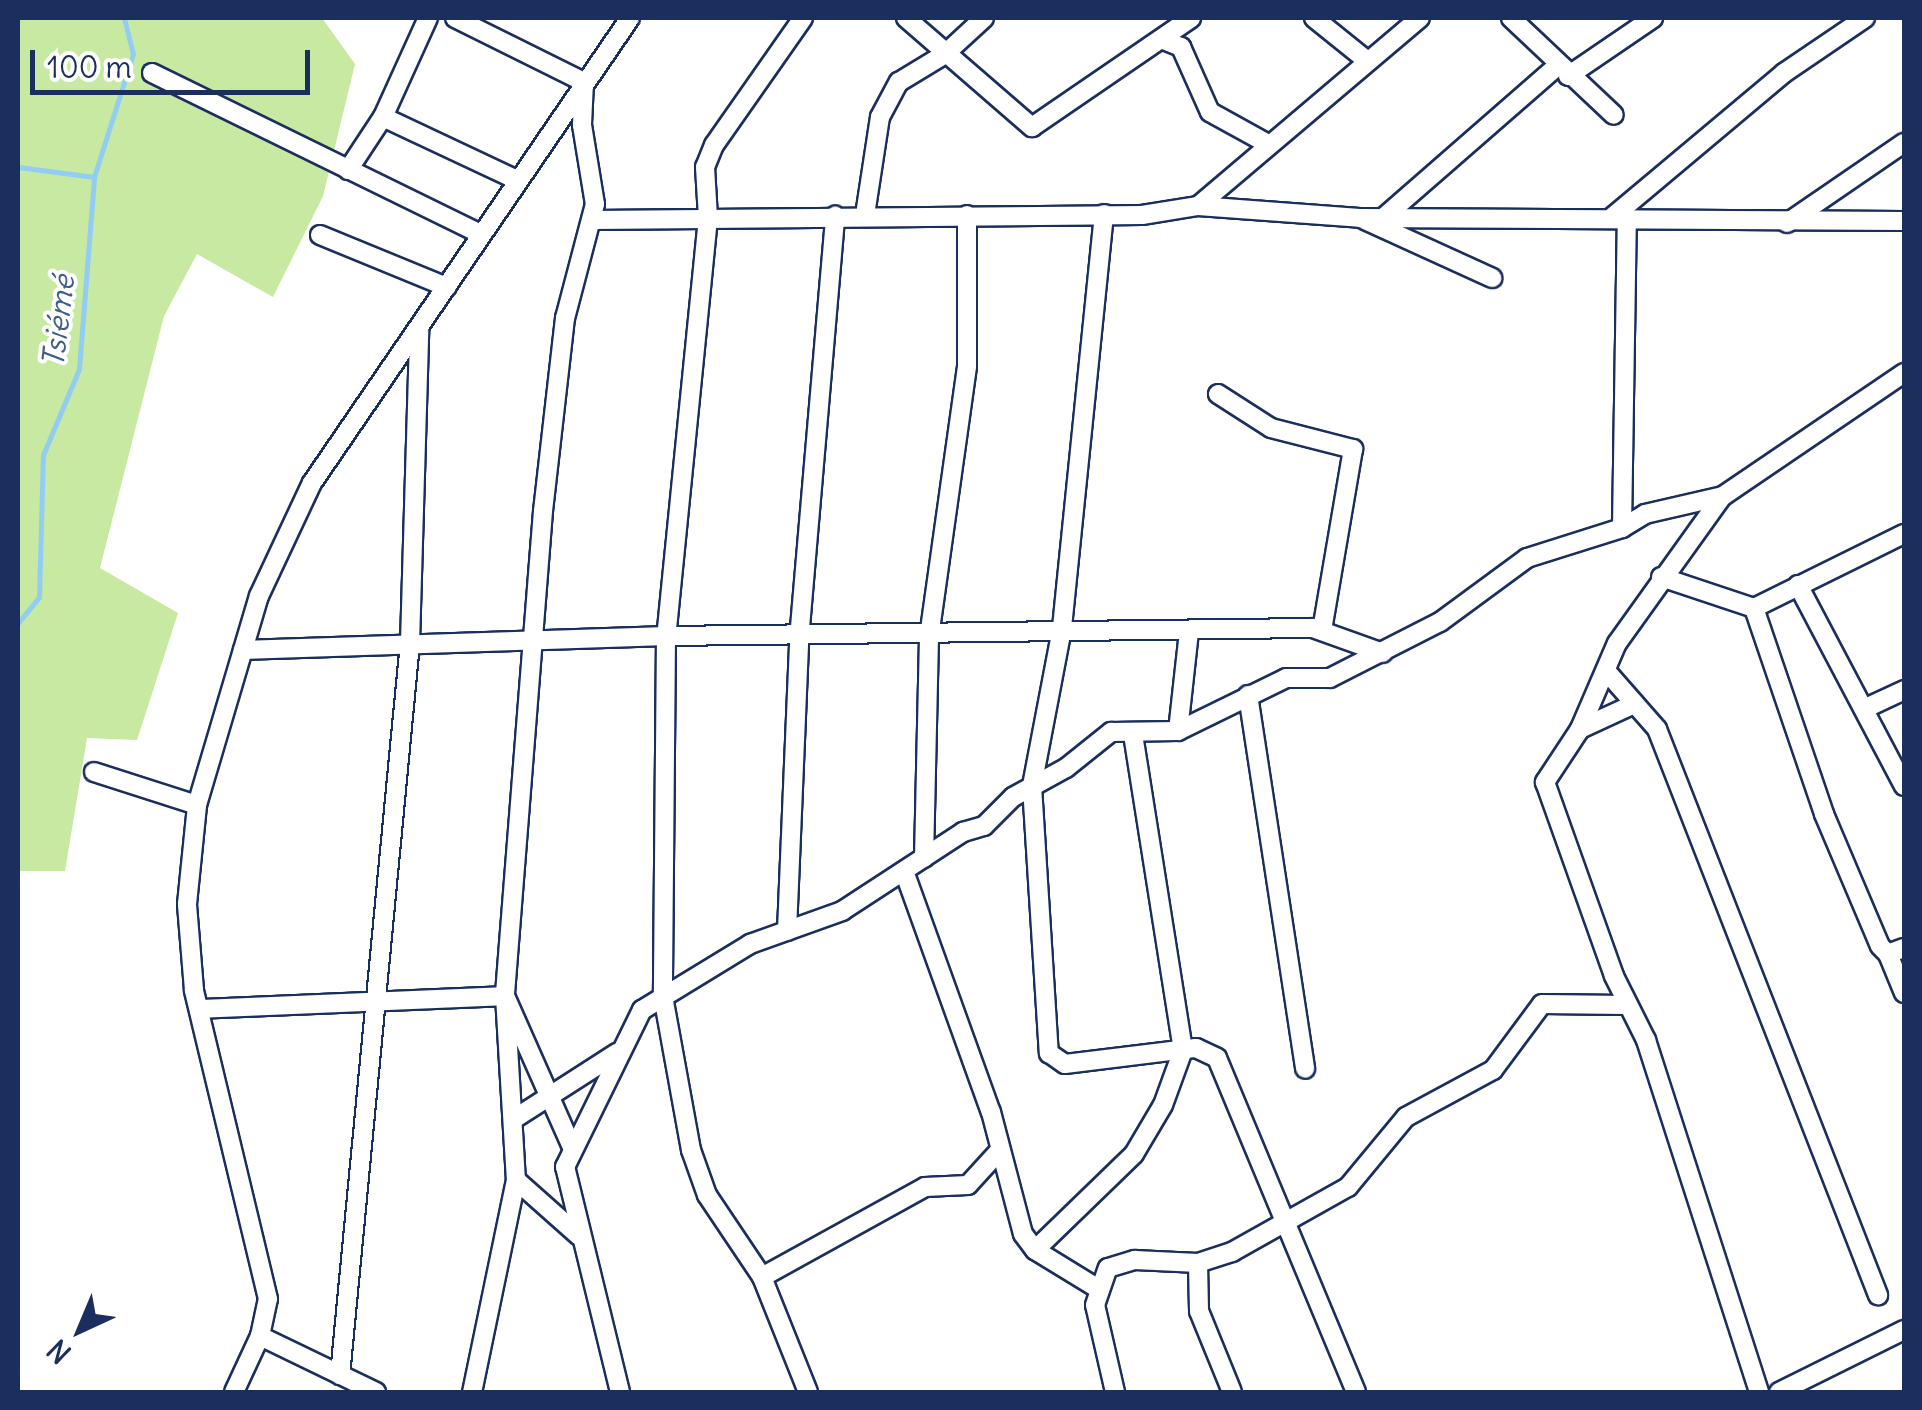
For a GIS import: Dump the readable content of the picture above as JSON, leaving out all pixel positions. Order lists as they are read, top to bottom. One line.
{"water":["Tsiémé"],"scale_bar":"100 m","north":"bottom left"}
